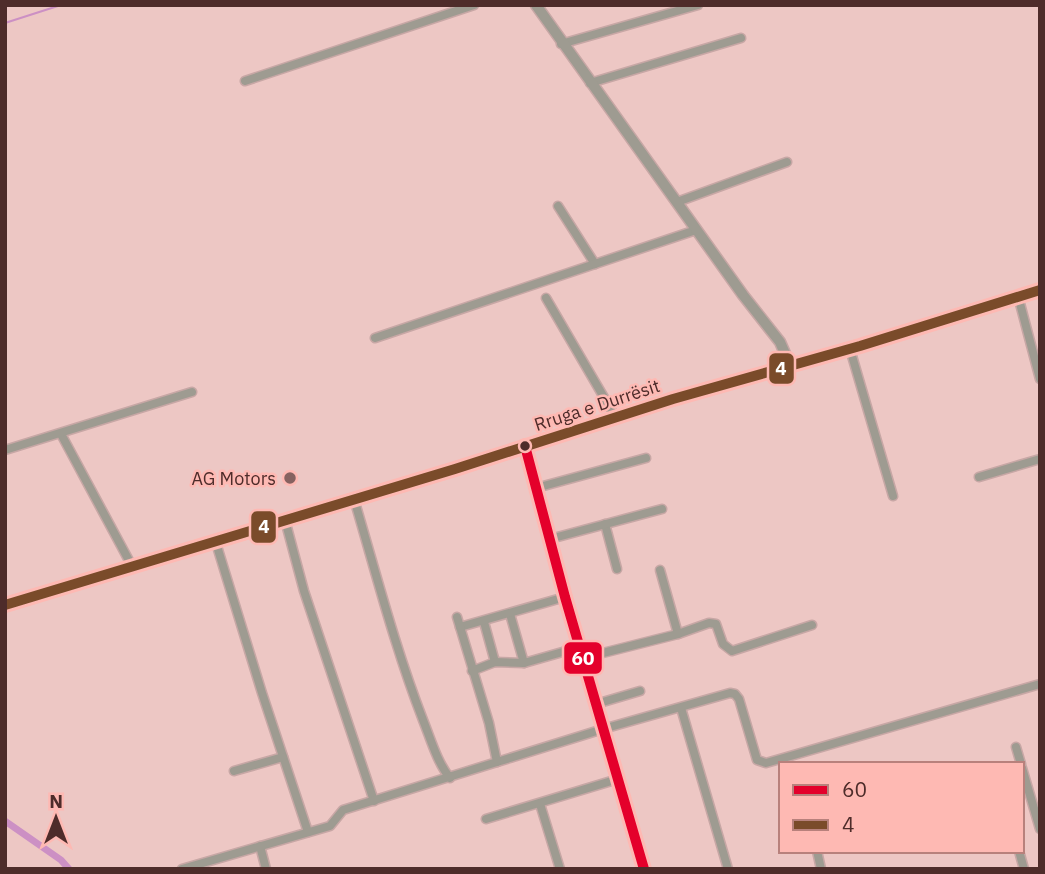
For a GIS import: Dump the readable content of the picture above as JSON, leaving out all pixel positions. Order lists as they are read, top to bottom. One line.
{"streets":{"main road":["Rruga e Durrësit"]},"places":["AG Motors"],"lines":["transit line 4","transit line 60"],"legend":["60","4"],"north":"top"}
